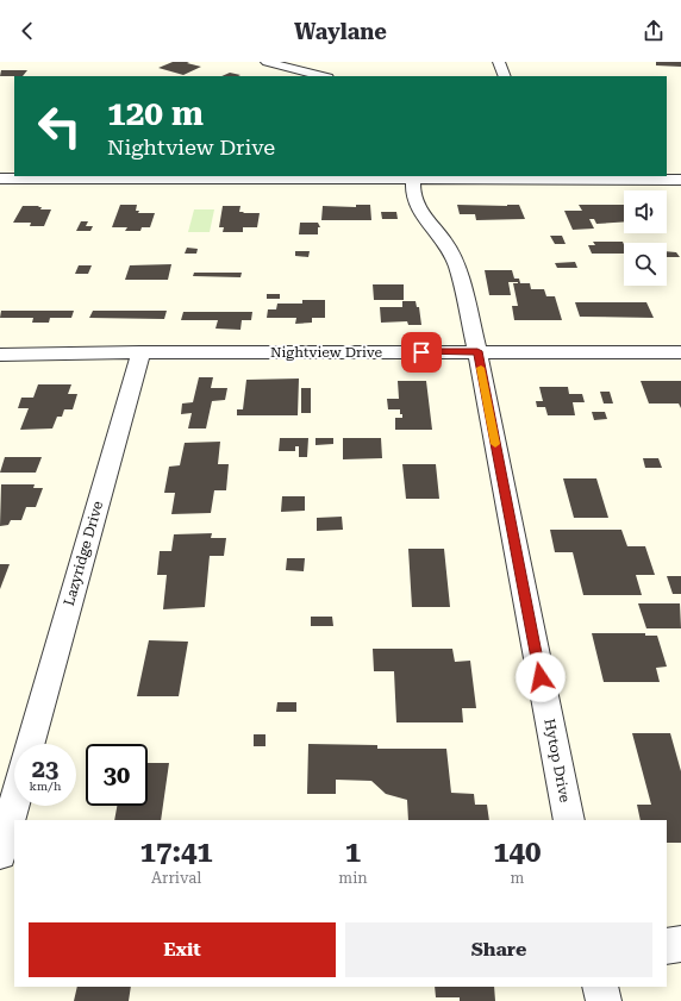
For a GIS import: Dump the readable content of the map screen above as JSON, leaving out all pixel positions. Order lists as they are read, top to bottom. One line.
{"streets":{"street":["Nightview Drive","Lazyridge Drive","Hytop Drive"]},"crossings":[["Nightview Drive","Lazyridge Drive"],["Nightview Drive","Hytop Drive"]],"page":{"header":"Waylane","turn":["120 m","Nightview Drive"],"speed":"23 km/h","limit":"30","eta":["17:41","Arrival","1","min","140","m"],"buttons":["Exit","Share"]}}
